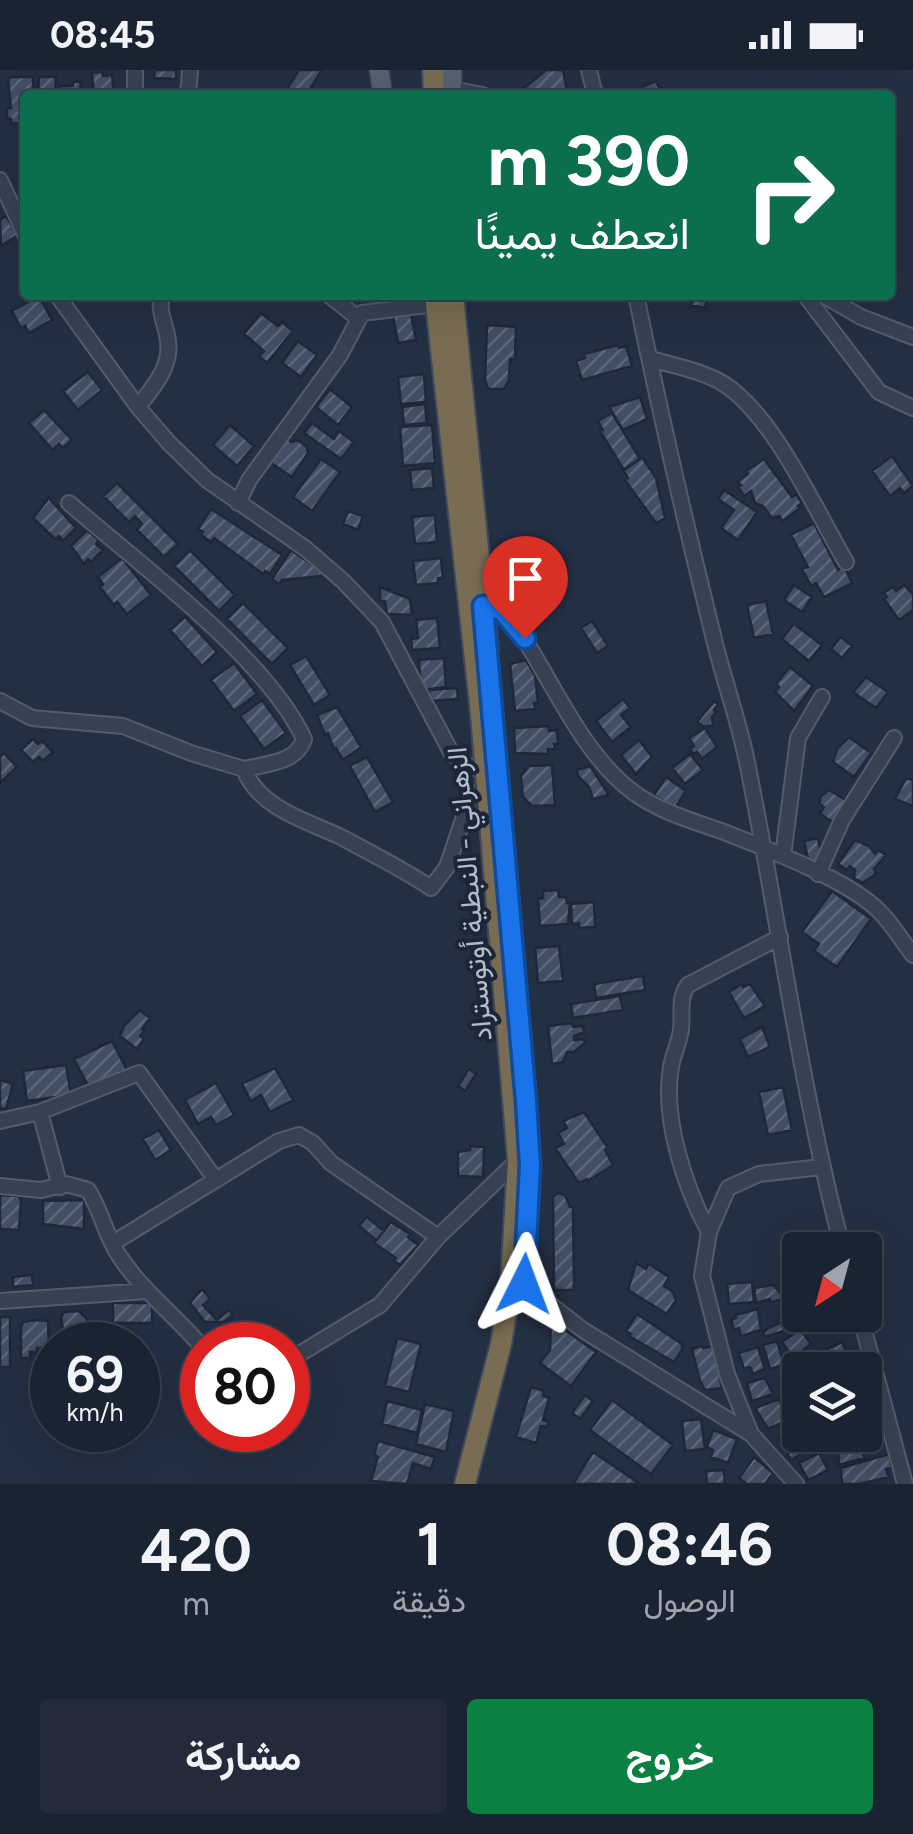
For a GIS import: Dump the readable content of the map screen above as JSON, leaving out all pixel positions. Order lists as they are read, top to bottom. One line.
{"streets":{"highway":["الزهراني - النبطية أوتوستراد"]},"north":"bottom left","page":{"status":"08:45","turn":["390 m","انعطف يمينًا"],"speed":"69 km/h","limit":"80","eta":["08:46","الوصول","1","دقيقة","420","m"],"buttons":["خروج","مشاركة"]}}
